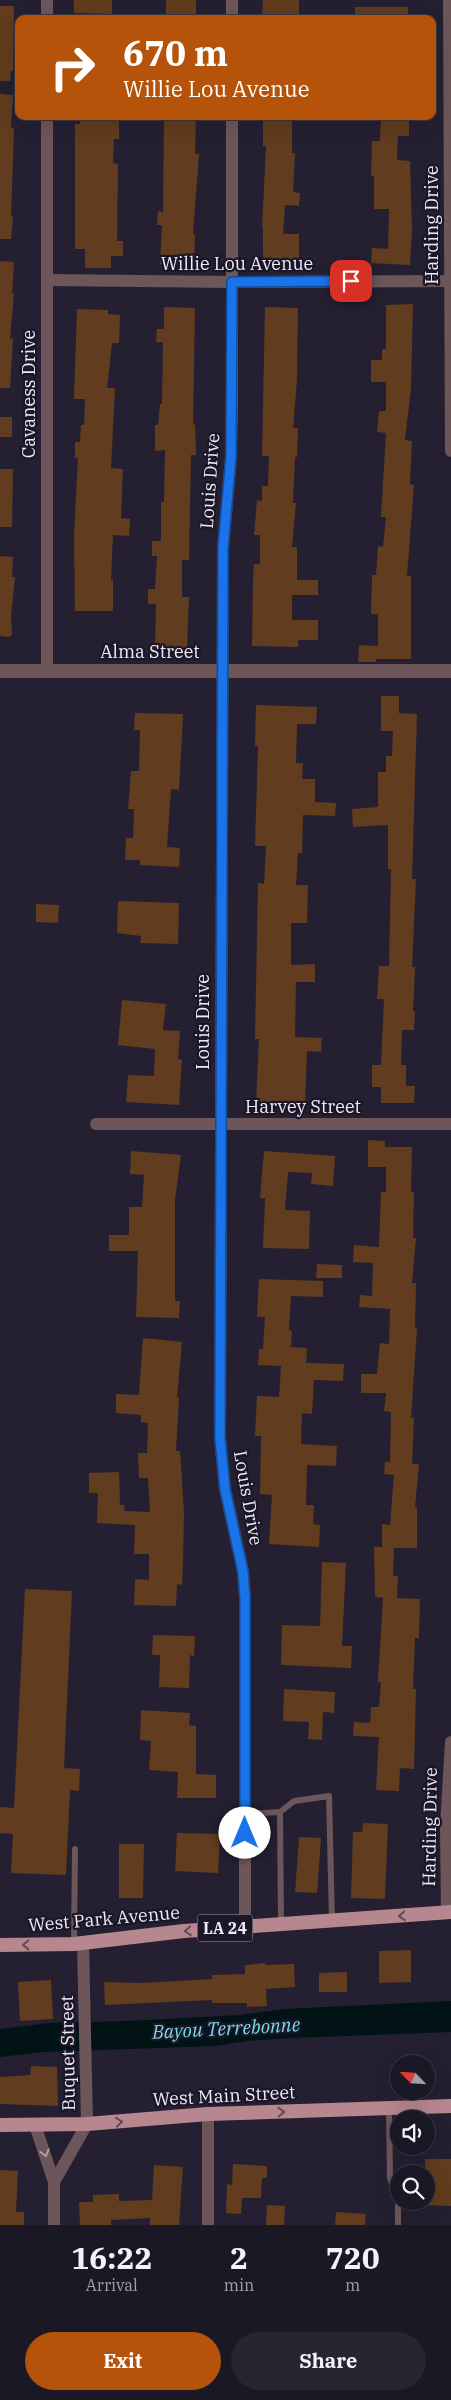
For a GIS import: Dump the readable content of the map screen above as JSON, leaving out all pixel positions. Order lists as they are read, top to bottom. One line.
{"streets":{"main road":["West Park Avenue","LA 24","West Main Street"],"street":["Harding Drive","Willie Lou Avenue","Cavaness Drive","Louis Drive","Alma Street","Harvey Street","Buquet Street"]},"crossings":[["Harding Drive","Willie Lou Avenue"],["Harding Drive","West Park Avenue"],["Willie Lou Avenue","Cavaness Drive"],["Willie Lou Avenue","Louis Drive"],["Cavaness Drive","Alma Street"],["Louis Drive","Alma Street"],["Louis Drive","Harvey Street"],["Louis Drive","West Park Avenue"],["West Park Avenue","Buquet Street"],["Buquet Street","West Main Street"]],"one_way":["West Park Avenue","West Main Street"],"water":["Bayou Terrebonne"],"north":"top left","page":{"turn":["670 m","Willie Lou Avenue"],"eta":["16:22","Arrival","2","min","720","m"],"buttons":["Exit","Share"]}}
